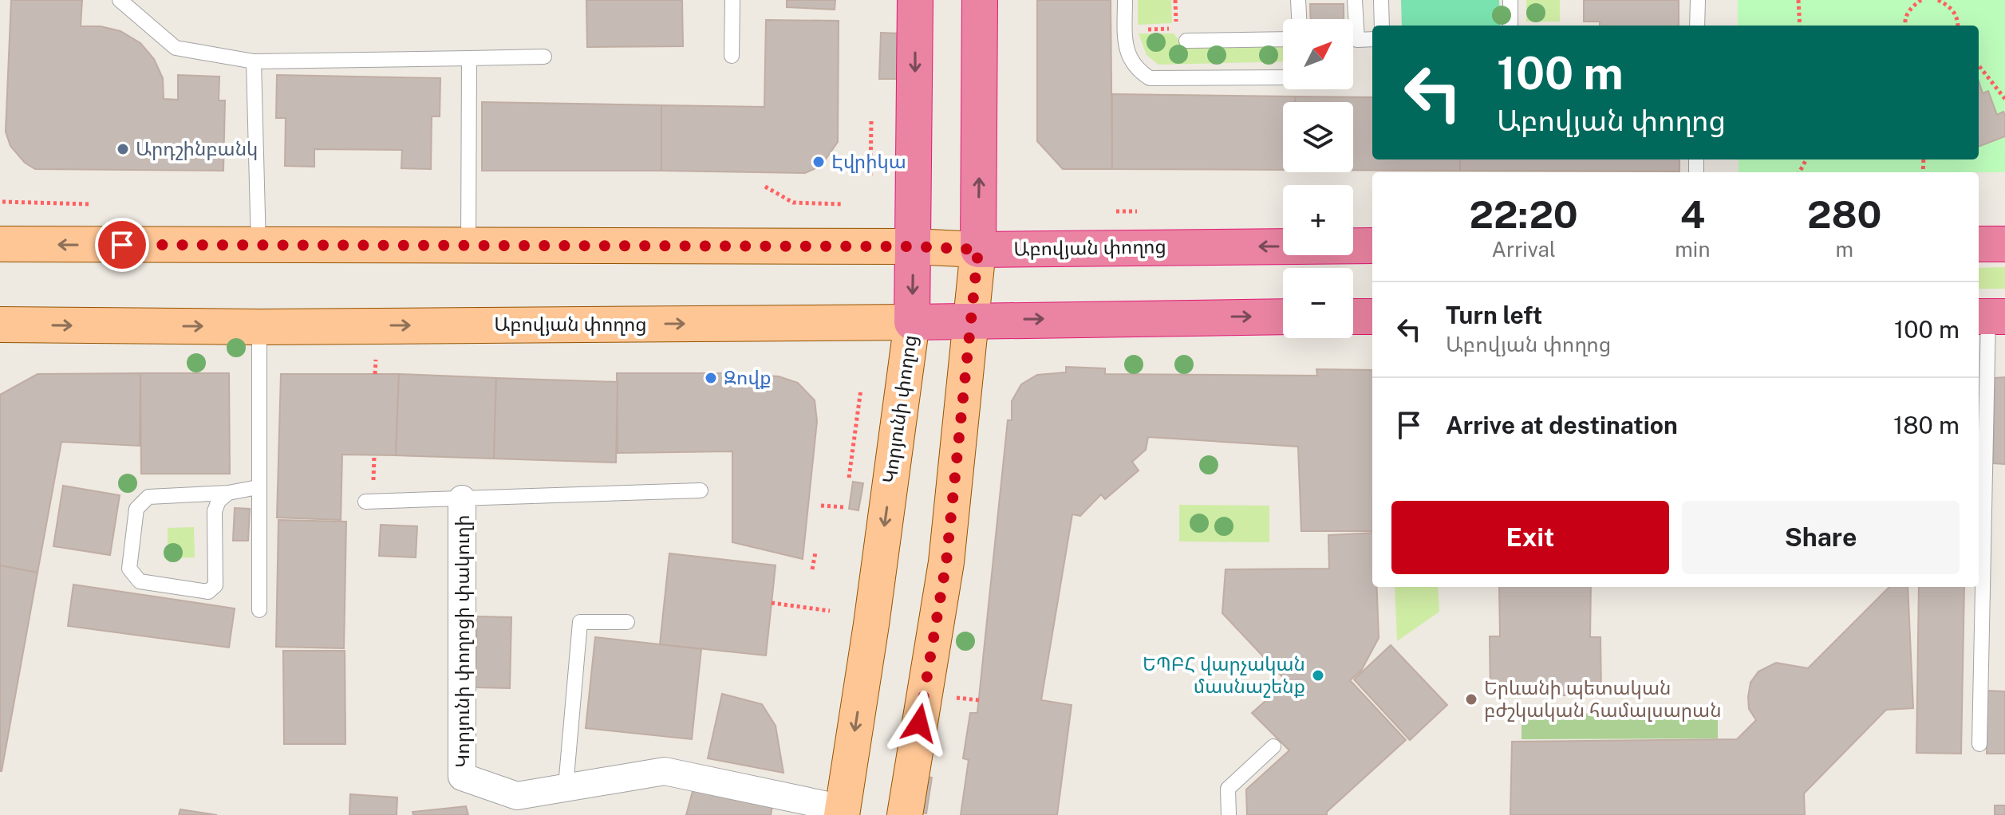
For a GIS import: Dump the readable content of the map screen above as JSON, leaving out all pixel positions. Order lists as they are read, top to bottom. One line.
{"streets":{"highway":["Աբովյան փողոց","Կորյունի փողոց"],"street":["Կորյունի փողոցի փակուղի"]},"crossings":[["Աբովյան փողոց","Կորյունի փողոց"],["Կորյունի փողոց","Կորյունի փողոցի փակուղի"]],"places":["Արդշինբանկ","Էվրիկա","Զովք","ԵՊԲՀ վարչական մասնաշենք","Երևանի պետական բժշկական համալսարան"],"north":"top right","page":{"map_buttons":["+","−"],"turn":["100 m","Աբովյան փողոց"],"eta":["22:20","Arrival","4","min","280","m"],"list":[{"name":"Turn left","note":"Աբովյան փողոց","value":"100 m"},{"name":"Arrive at destination","value":"180 m"}],"buttons":["Exit","Share"]}}
